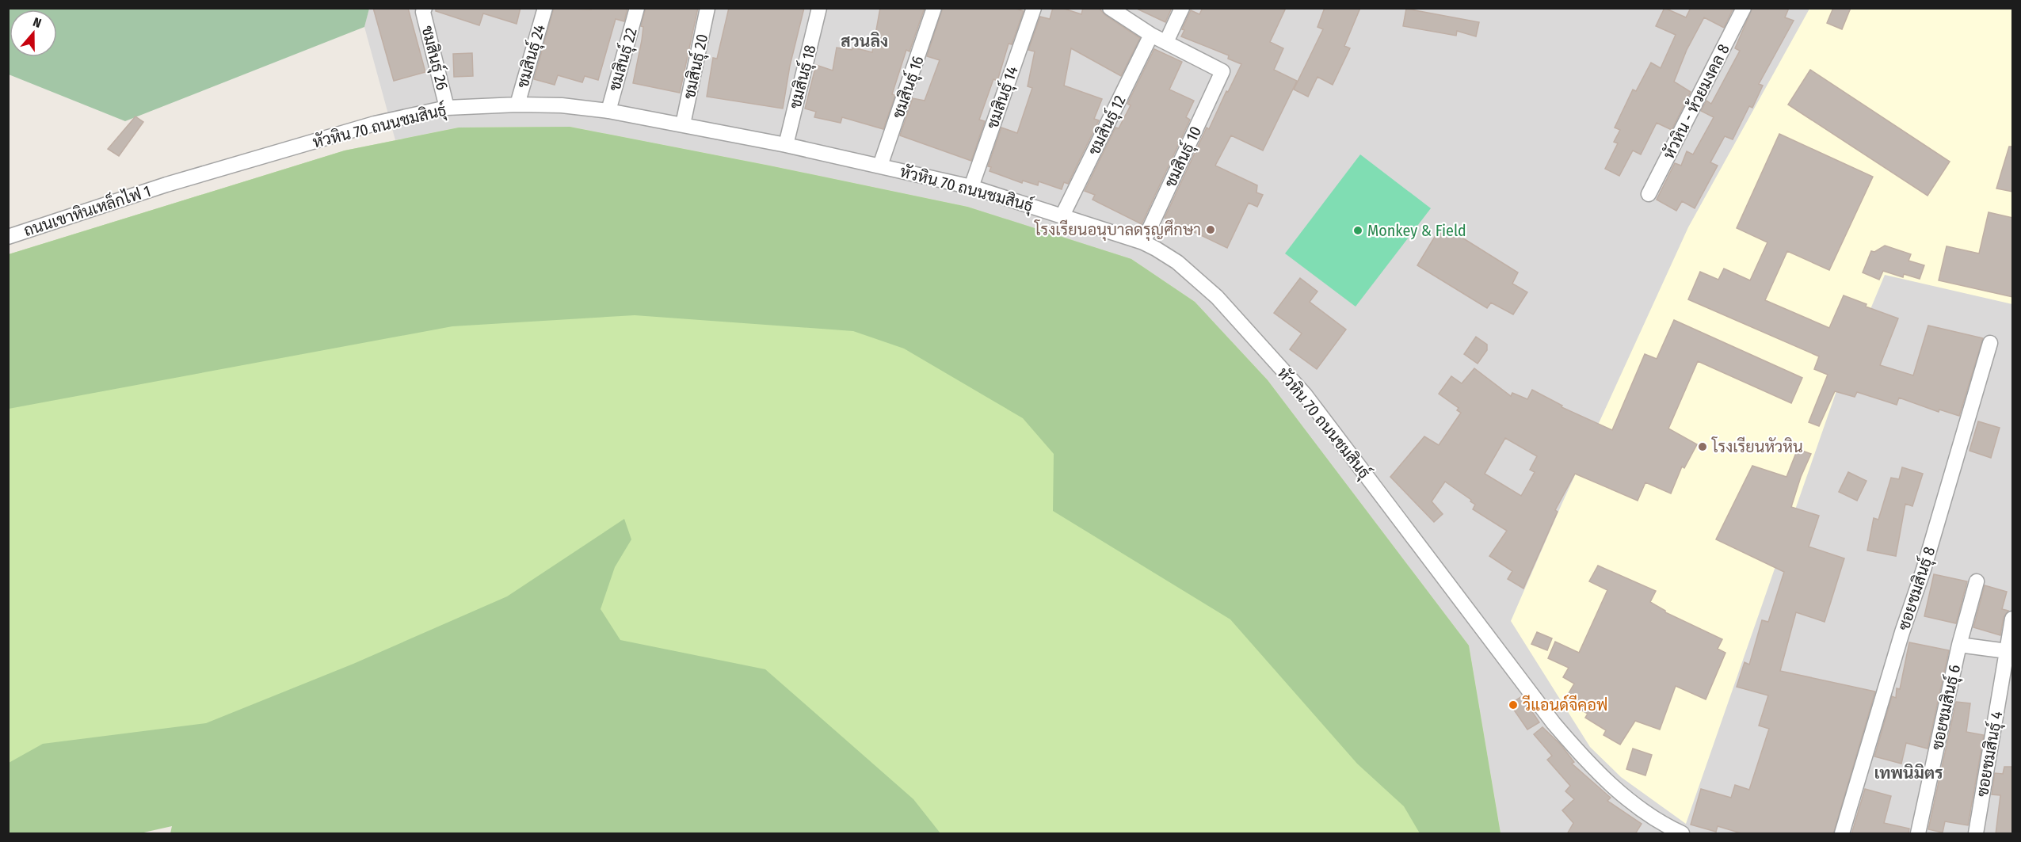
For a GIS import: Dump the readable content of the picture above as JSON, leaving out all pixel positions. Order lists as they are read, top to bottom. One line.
{"streets":{"street":["ชมสินธุ์ 24","ชมสินธุ์ 26","ชมสินธุ์ 22","ชมสินธุ์ 20","ชมสินธุ์ 18","ชมสินธุ์ 16","ชมสินธุ์ 14","หัวหิน - ห้วยมงคล 8","ชมสินธุ์ 12","หัวหิน 70 ถนนชมสินธุ์","ชมสินธุ์ 10","ถนนเขาหินเหล็กไฟ 1","ซอยชมสินธุ์ 8","ซอยชมสินธุ์ 6","ซอยชมสินธุ์ 4"]},"crossings":[["ชมสินธุ์ 24","หัวหิน 70 ถนนชมสินธุ์"],["ชมสินธุ์ 26","หัวหิน 70 ถนนชมสินธุ์"],["ชมสินธุ์ 22","หัวหิน 70 ถนนชมสินธุ์"],["ชมสินธุ์ 20","หัวหิน 70 ถนนชมสินธุ์"],["ชมสินธุ์ 18","หัวหิน 70 ถนนชมสินธุ์"],["ชมสินธุ์ 16","หัวหิน 70 ถนนชมสินธุ์"],["ชมสินธุ์ 14","หัวหิน 70 ถนนชมสินธุ์"],["ชมสินธุ์ 12","หัวหิน 70 ถนนชมสินธุ์"],["หัวหิน 70 ถนนชมสินธุ์","ชมสินธุ์ 10"],["หัวหิน 70 ถนนชมสินธุ์","ถนนเขาหินเหล็กไฟ 1"]],"districts":["สวนลิง","เทพนิมิตร"],"places":["โรงเรียนอนุบาลดรุญศึกษา","Monkey & Field","โรงเรียนหัวหิน","วีแอนด์จีคอฟ"],"north":"top"}
